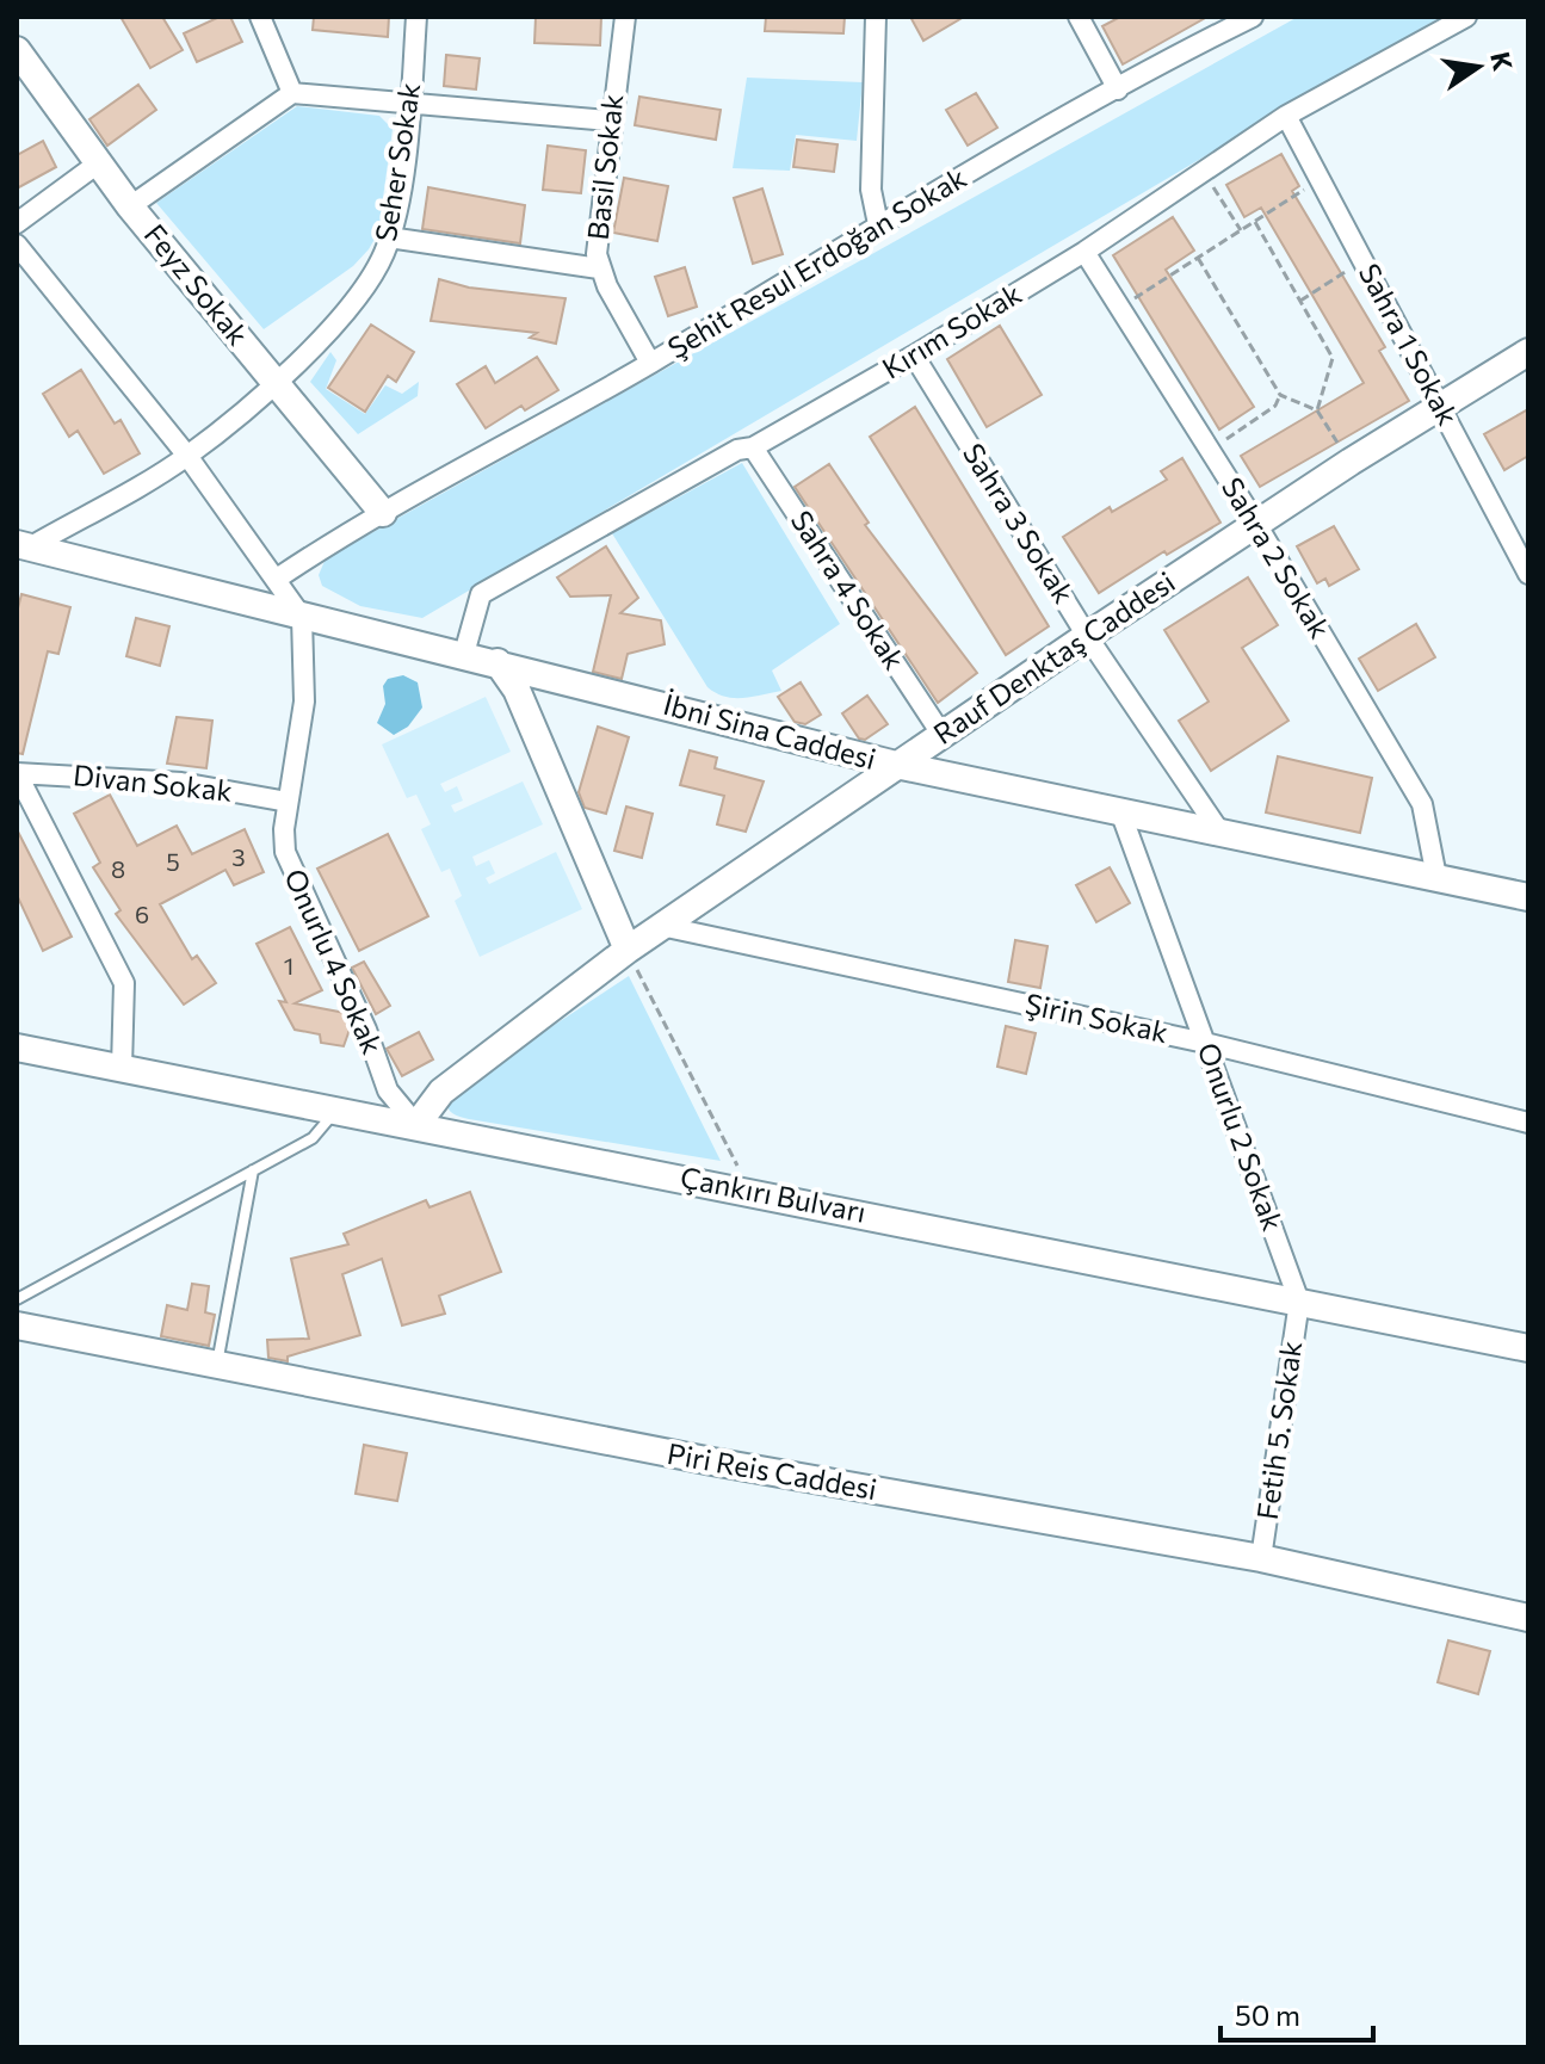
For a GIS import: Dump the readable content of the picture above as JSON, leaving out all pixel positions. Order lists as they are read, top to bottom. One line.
{"streets":{"street":["Seher Sokak","Basil Sokak","Şehit Resul Erdoğan Sokak","Feyz Sokak","Kırım Sokak","Sahra 1 Sokak","Sahra 3 Sokak","Sahra 2 Sokak","Sahra 4 Sokak","Rauf Denktaş Caddesi","İbni Sina Caddesi","Divan Sokak","Onurlu 4 Sokak","Şirin Sokak","Onurlu 2 Sokak","Çankırı Bulvarı","Fetih 5. Sokak","Piri Reis Caddesi"]},"crossings":[["Seher Sokak","Feyz Sokak"],["Seher Sokak","İbni Sina Caddesi"],["Basil Sokak","Şehit Resul Erdoğan Sokak"],["Şehit Resul Erdoğan Sokak","Feyz Sokak"],["Kırım Sokak","Sahra 1 Sokak"],["Kırım Sokak","Sahra 3 Sokak"],["Kırım Sokak","Sahra 2 Sokak"],["Kırım Sokak","Sahra 4 Sokak"],["Kırım Sokak","İbni Sina Caddesi"],["Sahra 1 Sokak","Rauf Denktaş Caddesi"],["Sahra 3 Sokak","Rauf Denktaş Caddesi"],["Sahra 3 Sokak","İbni Sina Caddesi"],["Sahra 2 Sokak","Rauf Denktaş Caddesi"],["Sahra 2 Sokak","İbni Sina Caddesi"],["Sahra 4 Sokak","Rauf Denktaş Caddesi"],["Rauf Denktaş Caddesi","İbni Sina Caddesi"],["Rauf Denktaş Caddesi","Onurlu 4 Sokak"],["Rauf Denktaş Caddesi","Şirin Sokak"],["Rauf Denktaş Caddesi","Çankırı Bulvarı"],["İbni Sina Caddesi","Onurlu 4 Sokak"],["İbni Sina Caddesi","Onurlu 2 Sokak"],["Divan Sokak","Onurlu 4 Sokak"],["Onurlu 4 Sokak","Çankırı Bulvarı"],["Şirin Sokak","Onurlu 2 Sokak"],["Onurlu 2 Sokak","Çankırı Bulvarı"],["Onurlu 2 Sokak","Fetih 5. Sokak"],["Çankırı Bulvarı","Fetih 5. Sokak"],["Fetih 5. Sokak","Piri Reis Caddesi"]],"house_numbers":["3","5","8","6","1"],"scale_bar":"50 m","north":"right"}
